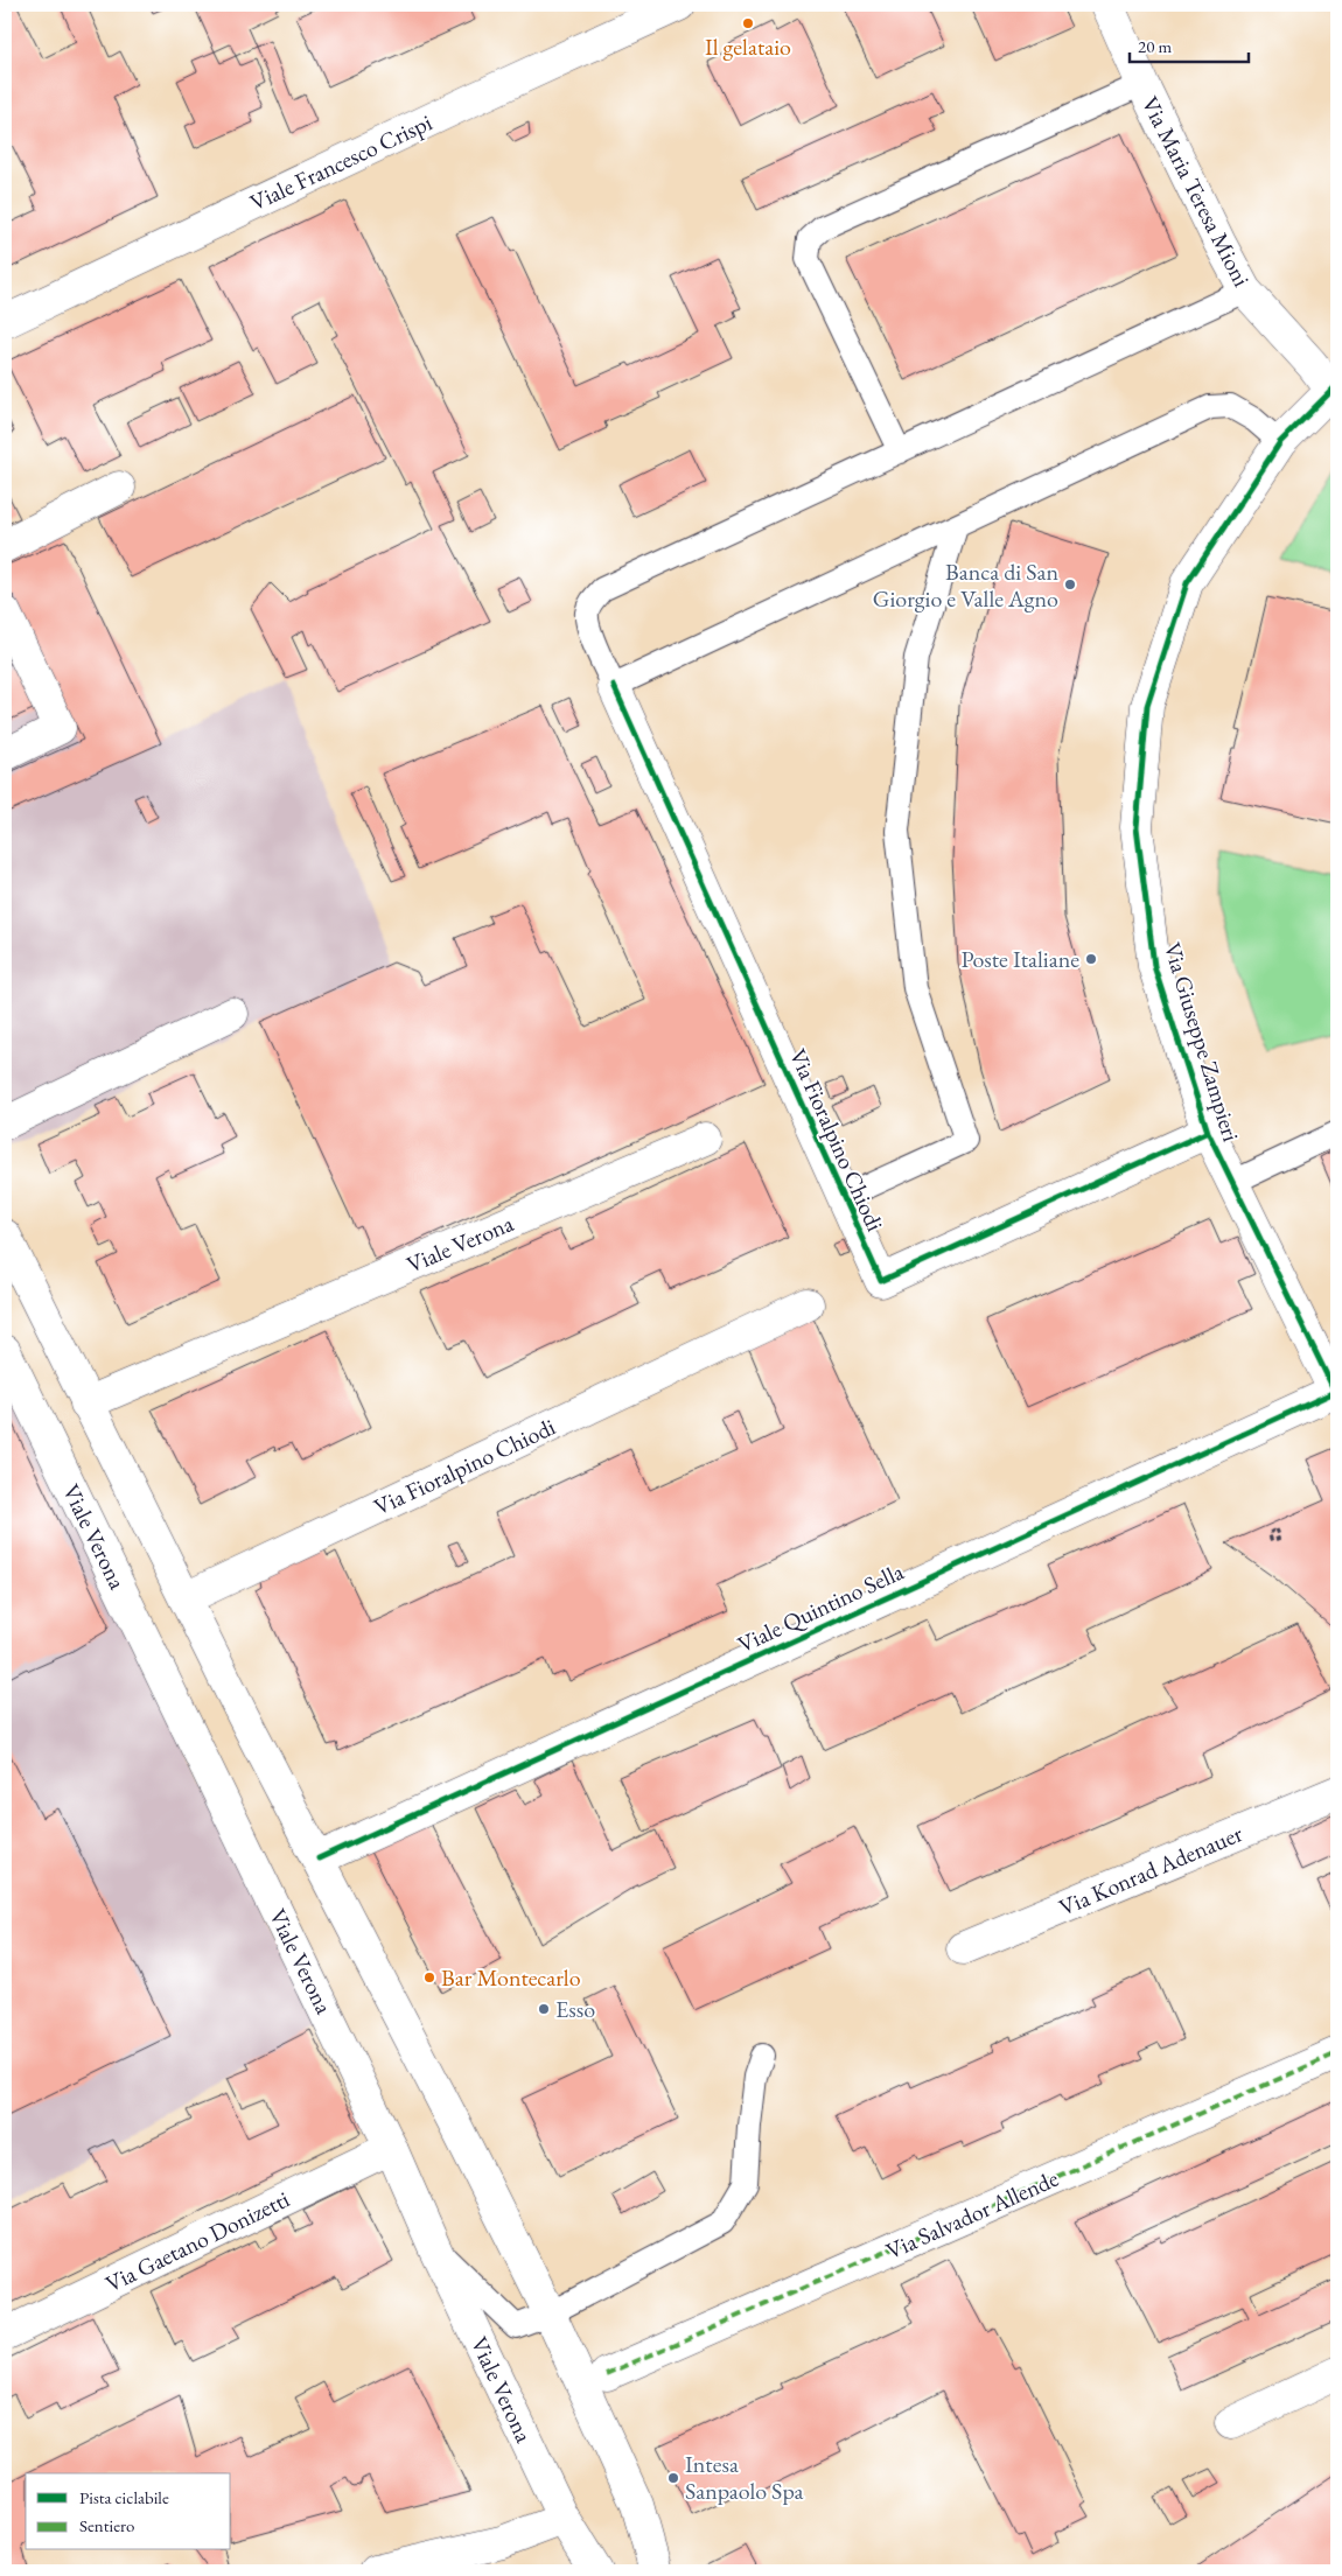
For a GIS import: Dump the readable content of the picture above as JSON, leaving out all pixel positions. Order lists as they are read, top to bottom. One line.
{"streets":{"street":["Viale Francesco Crispi","Via Maria Teresa Mioni","Via Giuseppe Zampieri","Via Fioralpino Chiodi","Viale Verona","Viale Quintino Sella","Via Konrad Adenauer","Via Salvador Allende","Via Gaetano Donizetti"]},"crossings":[["Via Maria Teresa Mioni","Via Giuseppe Zampieri"],["Via Giuseppe Zampieri","Via Fioralpino Chiodi"],["Via Giuseppe Zampieri","Viale Quintino Sella"],["Viale Verona","Via Gaetano Donizetti"]],"places":["Il gelataio","Banca di San Giorgio e Valle Agno","Poste Italiane","Bar Montecarlo","Esso","Intesa Sanpaolo Spa"],"legend":["Pista ciclabile","Sentiero"],"scale_bar":"20 m"}
